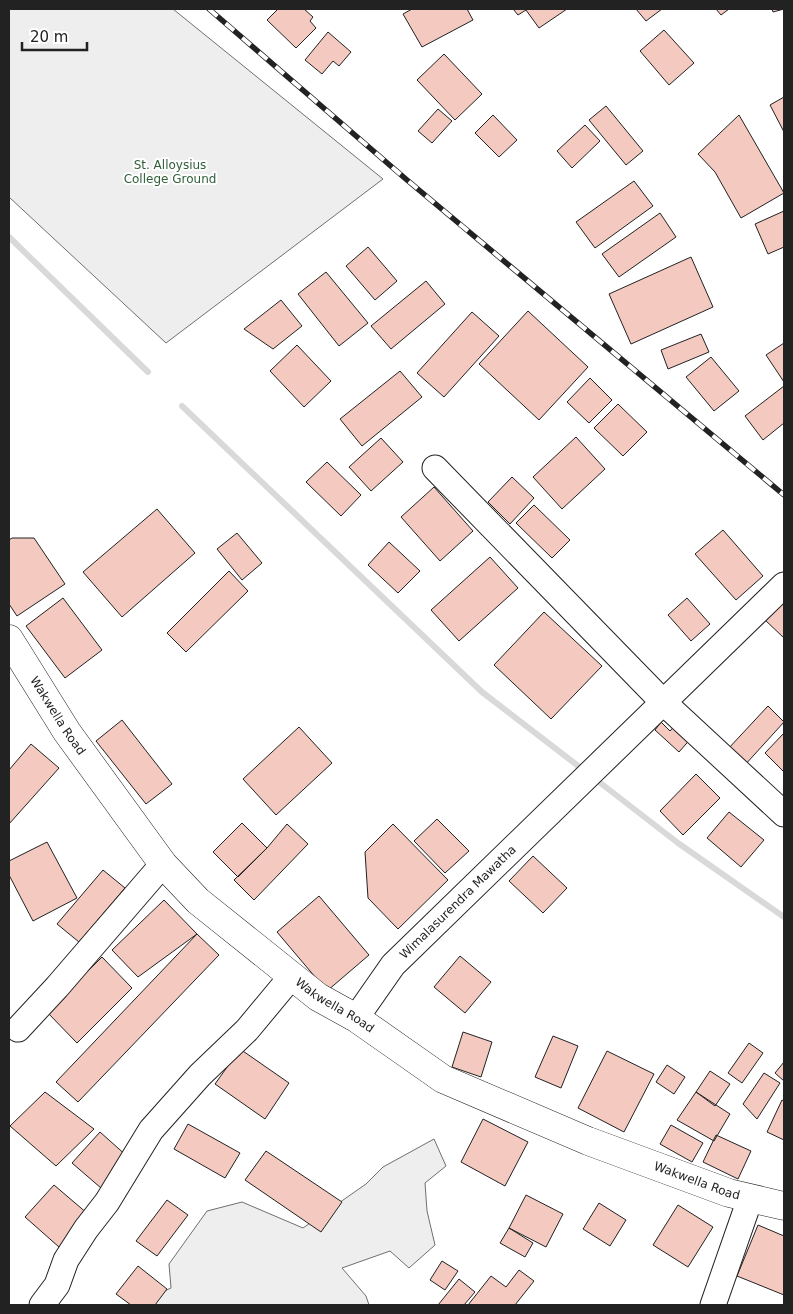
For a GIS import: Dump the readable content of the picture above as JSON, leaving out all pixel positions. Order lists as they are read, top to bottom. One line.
{"streets":{"main road":["Wakwella Road"],"street":["Wimalasurendra Mawatha"]},"crossings":[["Wakwella Road","Wimalasurendra Mawatha"]],"parks":["St. Alloysius College Ground"],"scale_bar":"20 m"}
